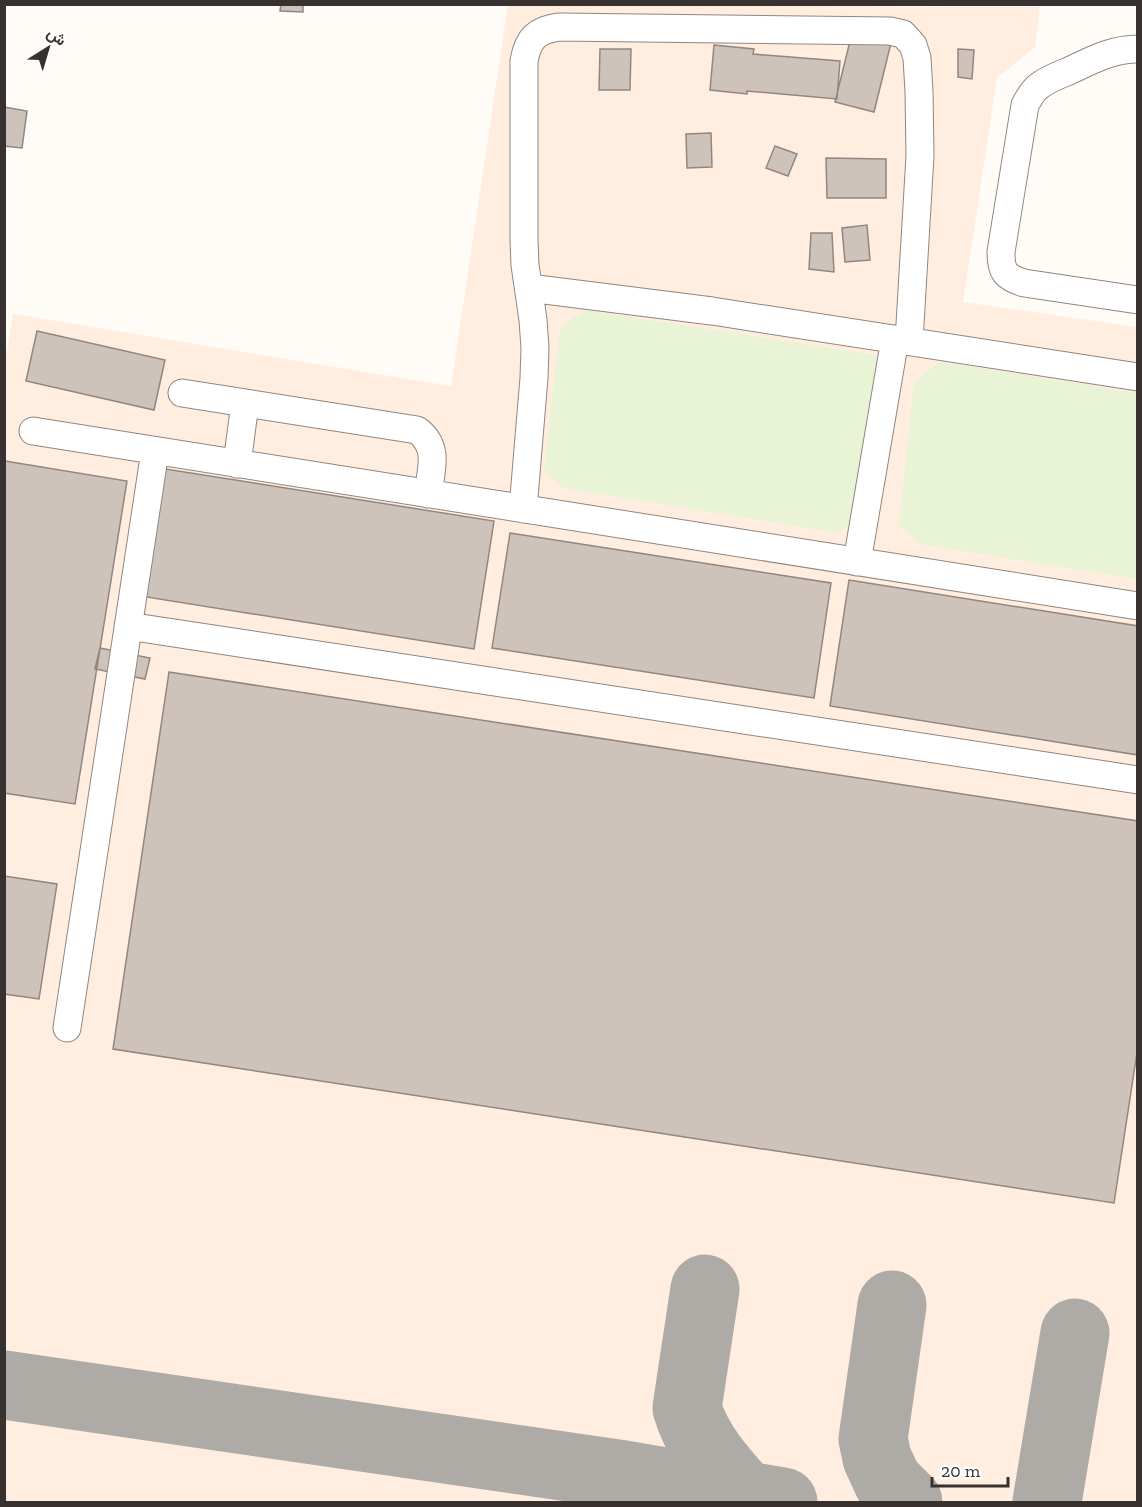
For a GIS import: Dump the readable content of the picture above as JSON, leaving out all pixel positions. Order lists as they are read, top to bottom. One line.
{"scale_bar":"20 m","north":"top right"}
